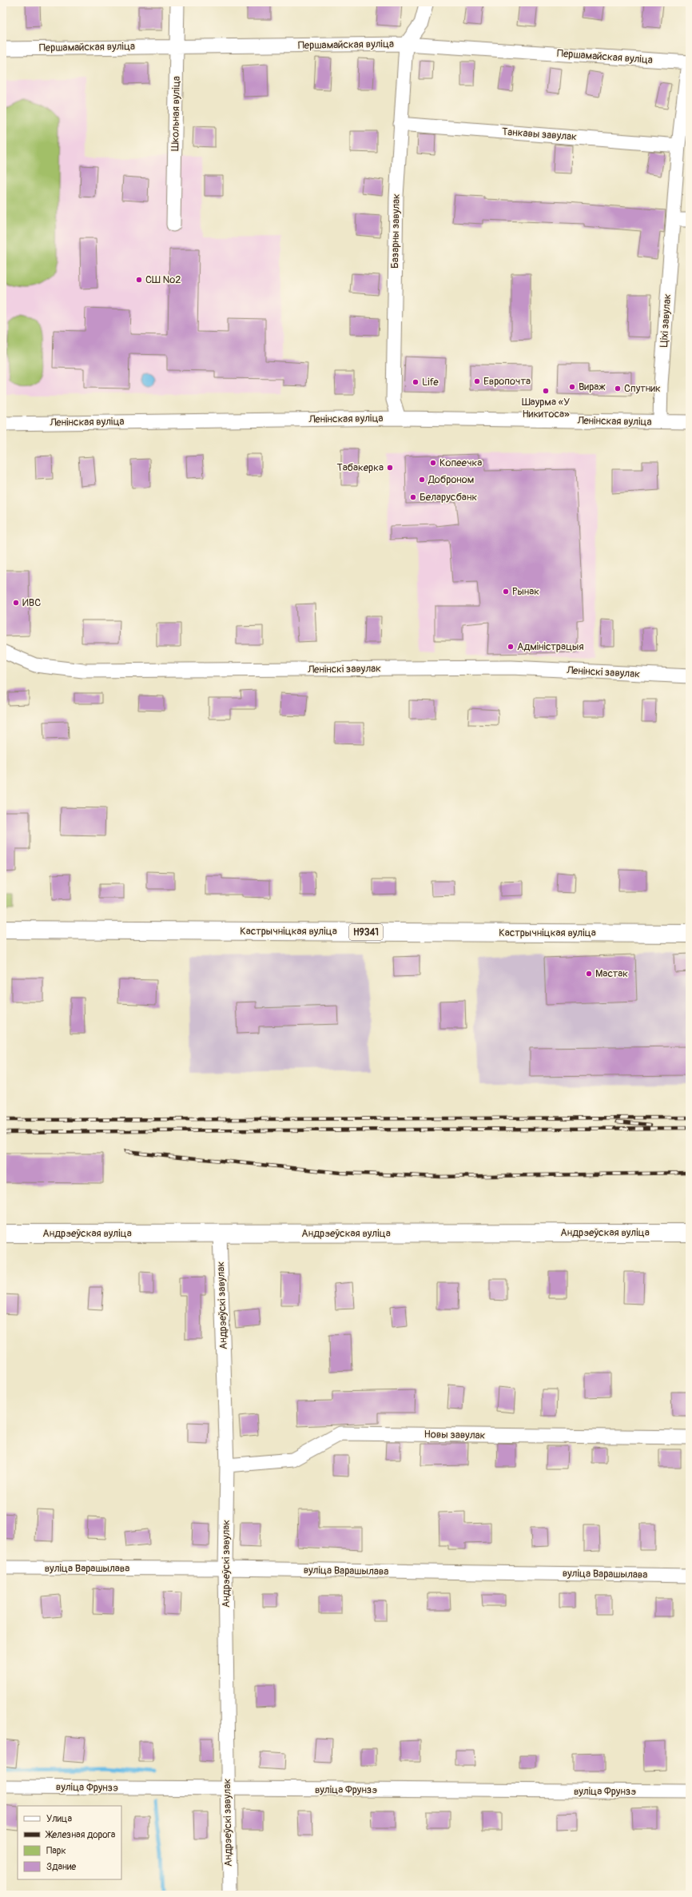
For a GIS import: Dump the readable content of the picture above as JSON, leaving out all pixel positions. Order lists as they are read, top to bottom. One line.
{"streets":{"main road":["Кастрычніцкая вуліца","Н9341","Андрэеўская вуліца"],"street":["Першамайская вуліца","Школьная вуліца","Танкавы завулак","Базарны завулак","Ціхі завулак","Ленінская вуліца","Ленінскі завулак","Андрэеўскі завулак","Новы завулак","вуліца Варашылава","вуліца Фрунзэ"]},"crossings":[["Першамайская вуліца","Школьная вуліца"],["Першамайская вуліца","Базарны завулак"],["Першамайская вуліца","Ціхі завулак"],["Танкавы завулак","Базарны завулак"],["Танкавы завулак","Ціхі завулак"],["Базарны завулак","Ленінская вуліца"],["Ціхі завулак","Ленінская вуліца"],["Андрэеўская вуліца","Андрэеўскі завулак"],["Андрэеўскі завулак","Новы завулак"],["Андрэеўскі завулак","вуліца Варашылава"],["Андрэеўскі завулак","вуліца Фрунзэ"]],"places":["СШ №2","Европочта","Life","Вираж","Спутник","Шаурма «У Никитоса»","Копеечка","Табакерка","Доброном","Беларусбанк","Рынак","ИВС","Адміністрацыя","Мастак"],"legend":["Улица","Железная дорога","Парк","Здание"]}
